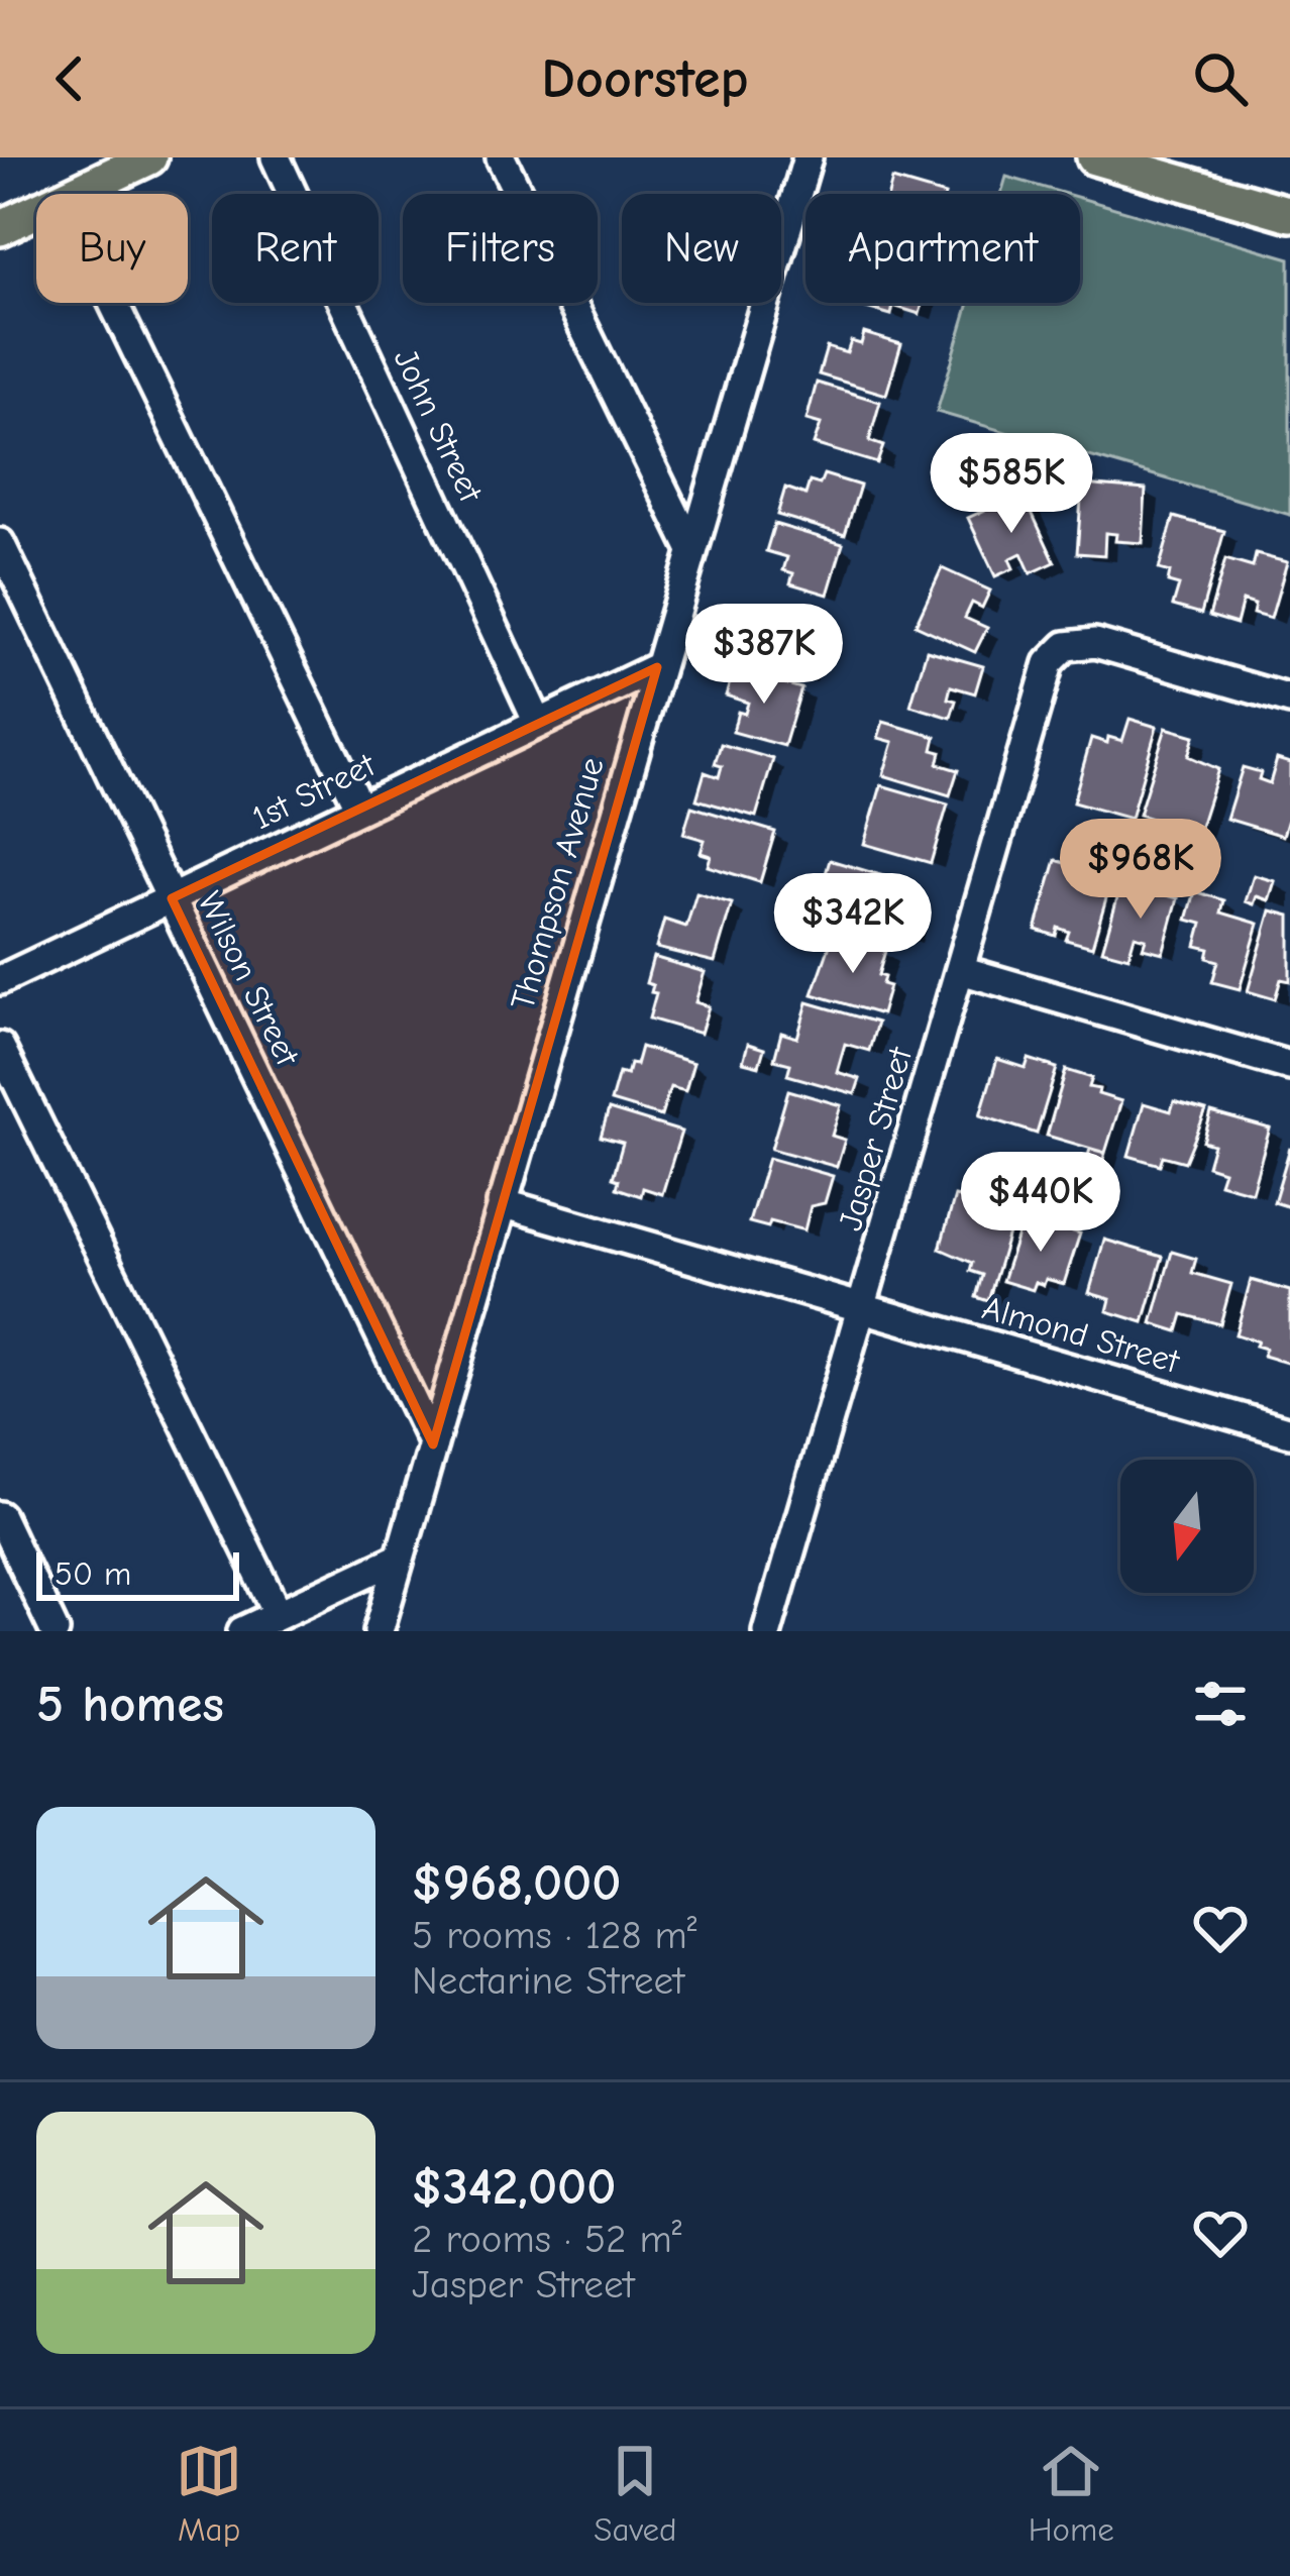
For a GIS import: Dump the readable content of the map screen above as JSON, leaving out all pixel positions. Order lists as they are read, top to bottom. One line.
{"streets":{"street":["John Street","1st Street","Thompson Avenue","Wilson Street","Jasper Street","Almond Street"]},"crossings":[["John Street","1st Street"],["1st Street","Thompson Avenue"],["1st Street","Wilson Street"],["Thompson Avenue","Wilson Street"],["Thompson Avenue","Almond Street"],["Jasper Street","Almond Street"]],"scale_bar":"50 m","north":"bottom","page":{"header":"Doorstep","chip":["Buy","Rent","Filters","New","Apartment"],"price":["$585K","$387K","$968K","$342K","$440K"],"scale":"50 m","heading":"5 homes","list":[{"name":"$968,000","note":"5 rooms · 128 m² · Nectarine Street"},{"name":"$342,000","note":"2 rooms · 52 m² · Jasper Street"}],"tabs":["Map","Saved","Home"]}}
